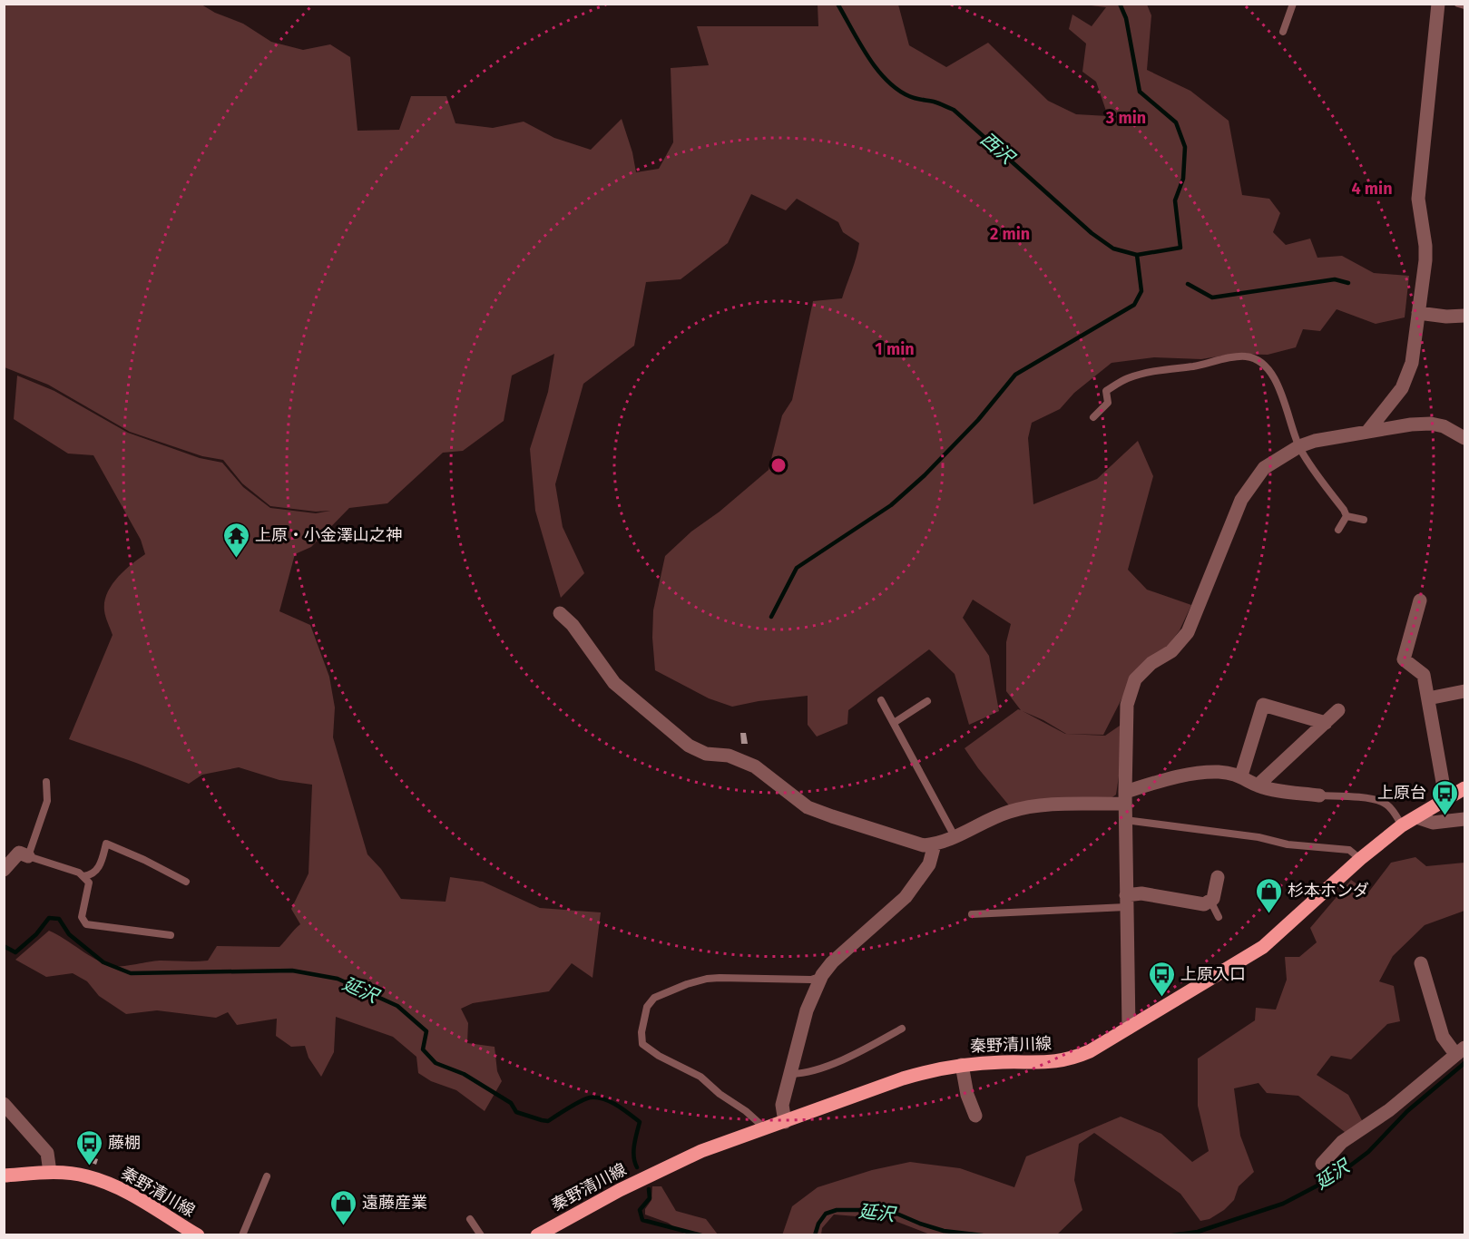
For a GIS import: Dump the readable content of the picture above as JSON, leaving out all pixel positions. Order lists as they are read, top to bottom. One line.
{"streets":{"main road":["秦野清川線"]},"water":["西沢","延沢"],"places":{"temple":["上原・小金澤山之神"],"bus stop":["上原台","上原入口","藤棚"],"shop":["杉本ホンダ","遠藤産業"]},"rings":["3 min","4 min","2 min","1 min"]}
